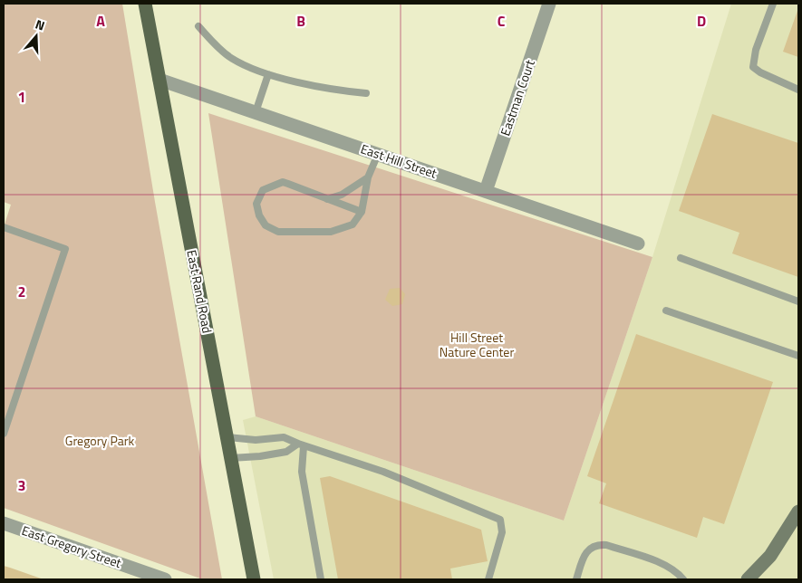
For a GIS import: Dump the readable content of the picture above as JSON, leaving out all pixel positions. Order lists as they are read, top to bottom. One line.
{"streets":{"main road":["East Rand Road"],"street":["Eastman Court","East Hill Street","East Gregory Street"]},"crossings":[["Eastman Court","East Hill Street"],["East Hill Street","East Rand Road"]],"parks":["Hill Street Nature Center","Gregory Park"],"north":"top","grid":{"columns":["A","B","C","D"],"rows":["1","2","3"]}}
